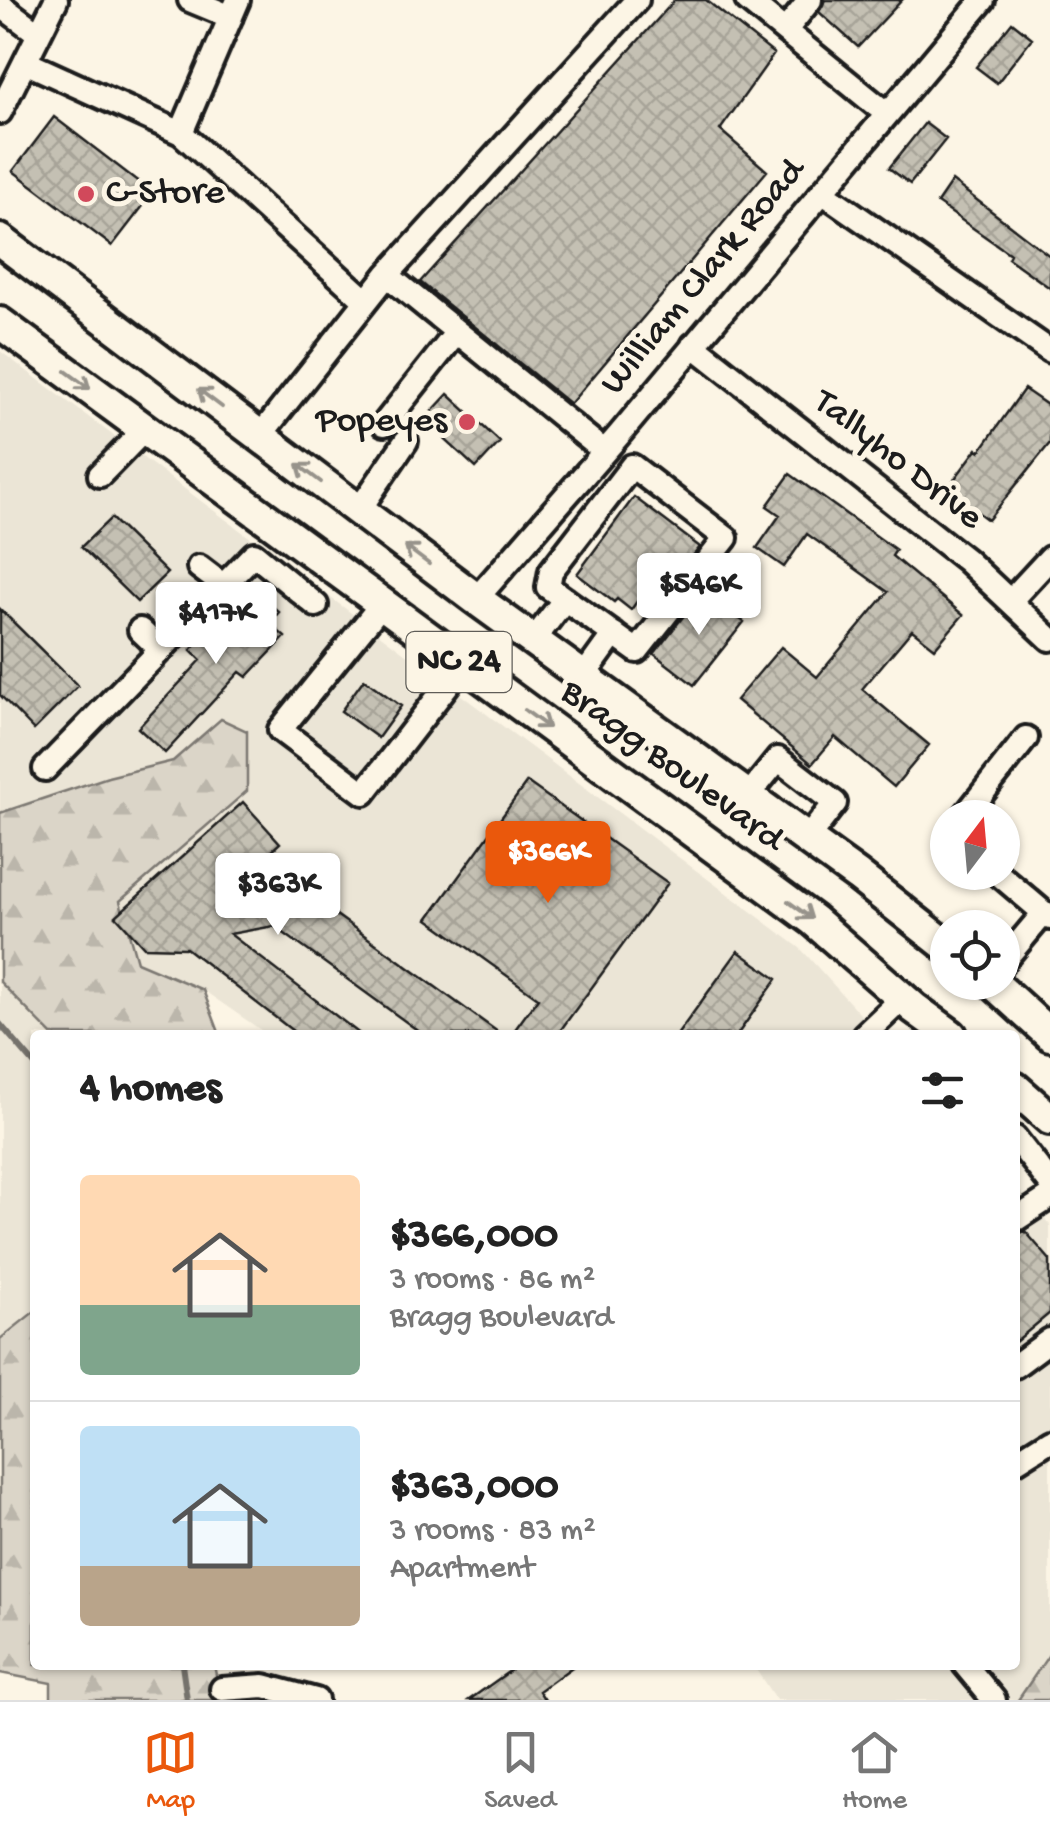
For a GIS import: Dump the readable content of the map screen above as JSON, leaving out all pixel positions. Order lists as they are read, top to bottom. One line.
{"streets":{"main road":["NC 24","Bragg Boulevard"],"street":["William Clark Road","Tallyho Drive"]},"crossings":[["William Clark Road","Tallyho Drive"],["William Clark Road","Bragg Boulevard"]],"places":["C-Store","Popeyes"],"north":"top","page":{"price":["$546K","$417K","$366K","$363K"],"heading":"4 homes","list":[{"name":"$366,000","note":"3 rooms · 86 m² · Bragg Boulevard"},{"name":"$363,000","note":"3 rooms · 83 m² · Apartment"}],"tabs":["Map","Saved","Home"]}}
